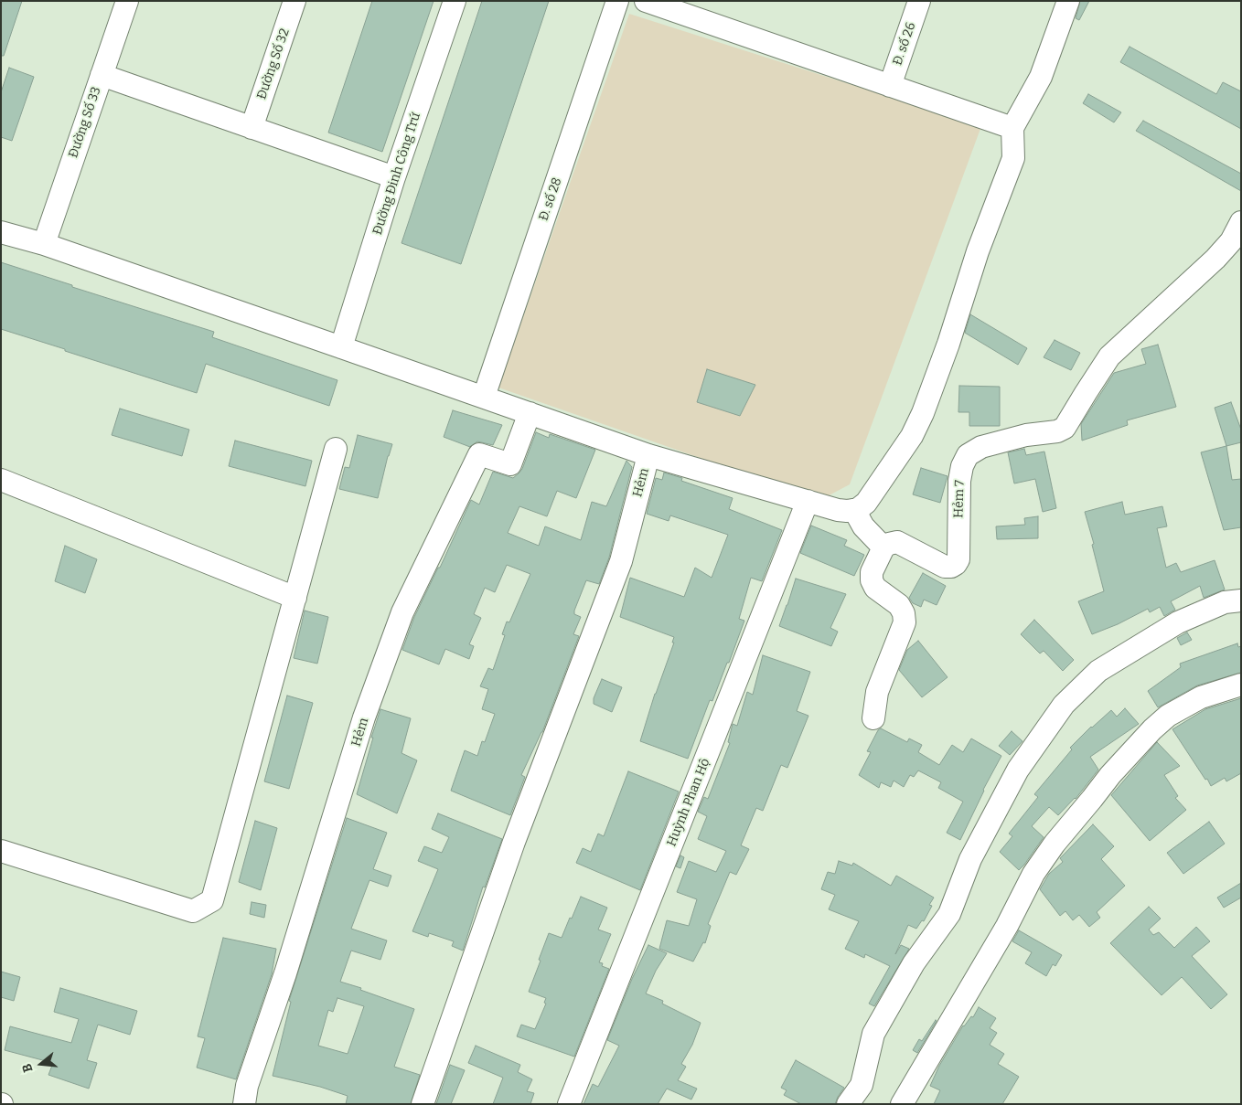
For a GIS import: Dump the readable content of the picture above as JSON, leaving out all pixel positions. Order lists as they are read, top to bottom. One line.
{"streets":{"street":["Đ. số 26","Đường Số 32","Đường Số 33","Đường Đinh Công Trứ","Đ. số 28","Hẻm","Hẻm 7","Huỳnh Phan Hộ"]},"north":"left"}
